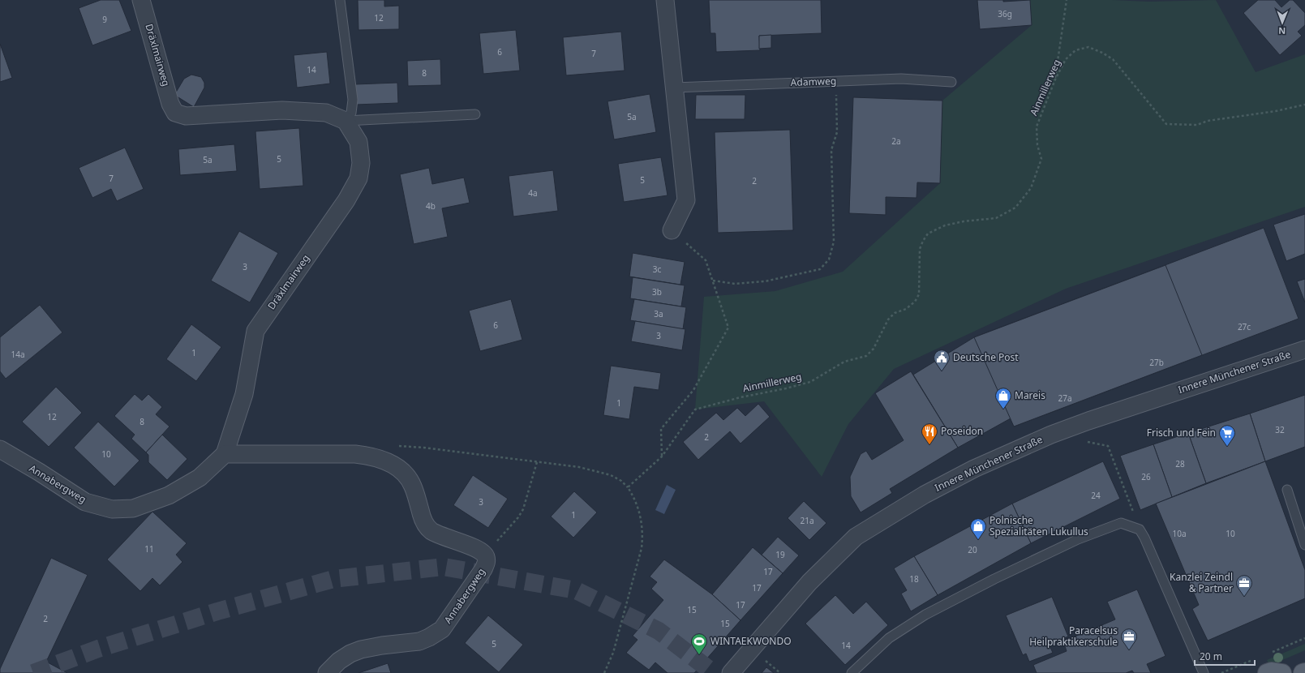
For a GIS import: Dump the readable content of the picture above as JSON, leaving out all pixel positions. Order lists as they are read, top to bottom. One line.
{"streets":{"street":["Dräxlmairweg","Innere Münchener Straße","Annabergweg"],"lane":["Adamweg"],"path":["Ainmillerweg"]},"crossings":[["Dräxlmairweg","Annabergweg"]],"places":{"public building":["Deutsche Post"],"shop":["Mareis","Polnische Spezialitäten Lukullus"],"restaurant":["Poseidon"],"supermarket":["Frisch und Fein"],"office":["Kanzlei Zeindl & Partner","Paracelsus Heilpraktikerschule"],"sports":["WINTAEKWONDO"]},"house_numbers":["36g","12","9","6","7","14","8","5a","2a","5","5a","7","5","2","4a","4b","3","3c","3b","3a","6","27c","3","1","14a","27b","27a","1","12","8","32","2","10","28","26","24","3","1","21a","10a","10","11","20","19","17","18","17","17","15","2","15","5","14"],"scale_bar":"20 m","north":"bottom"}
